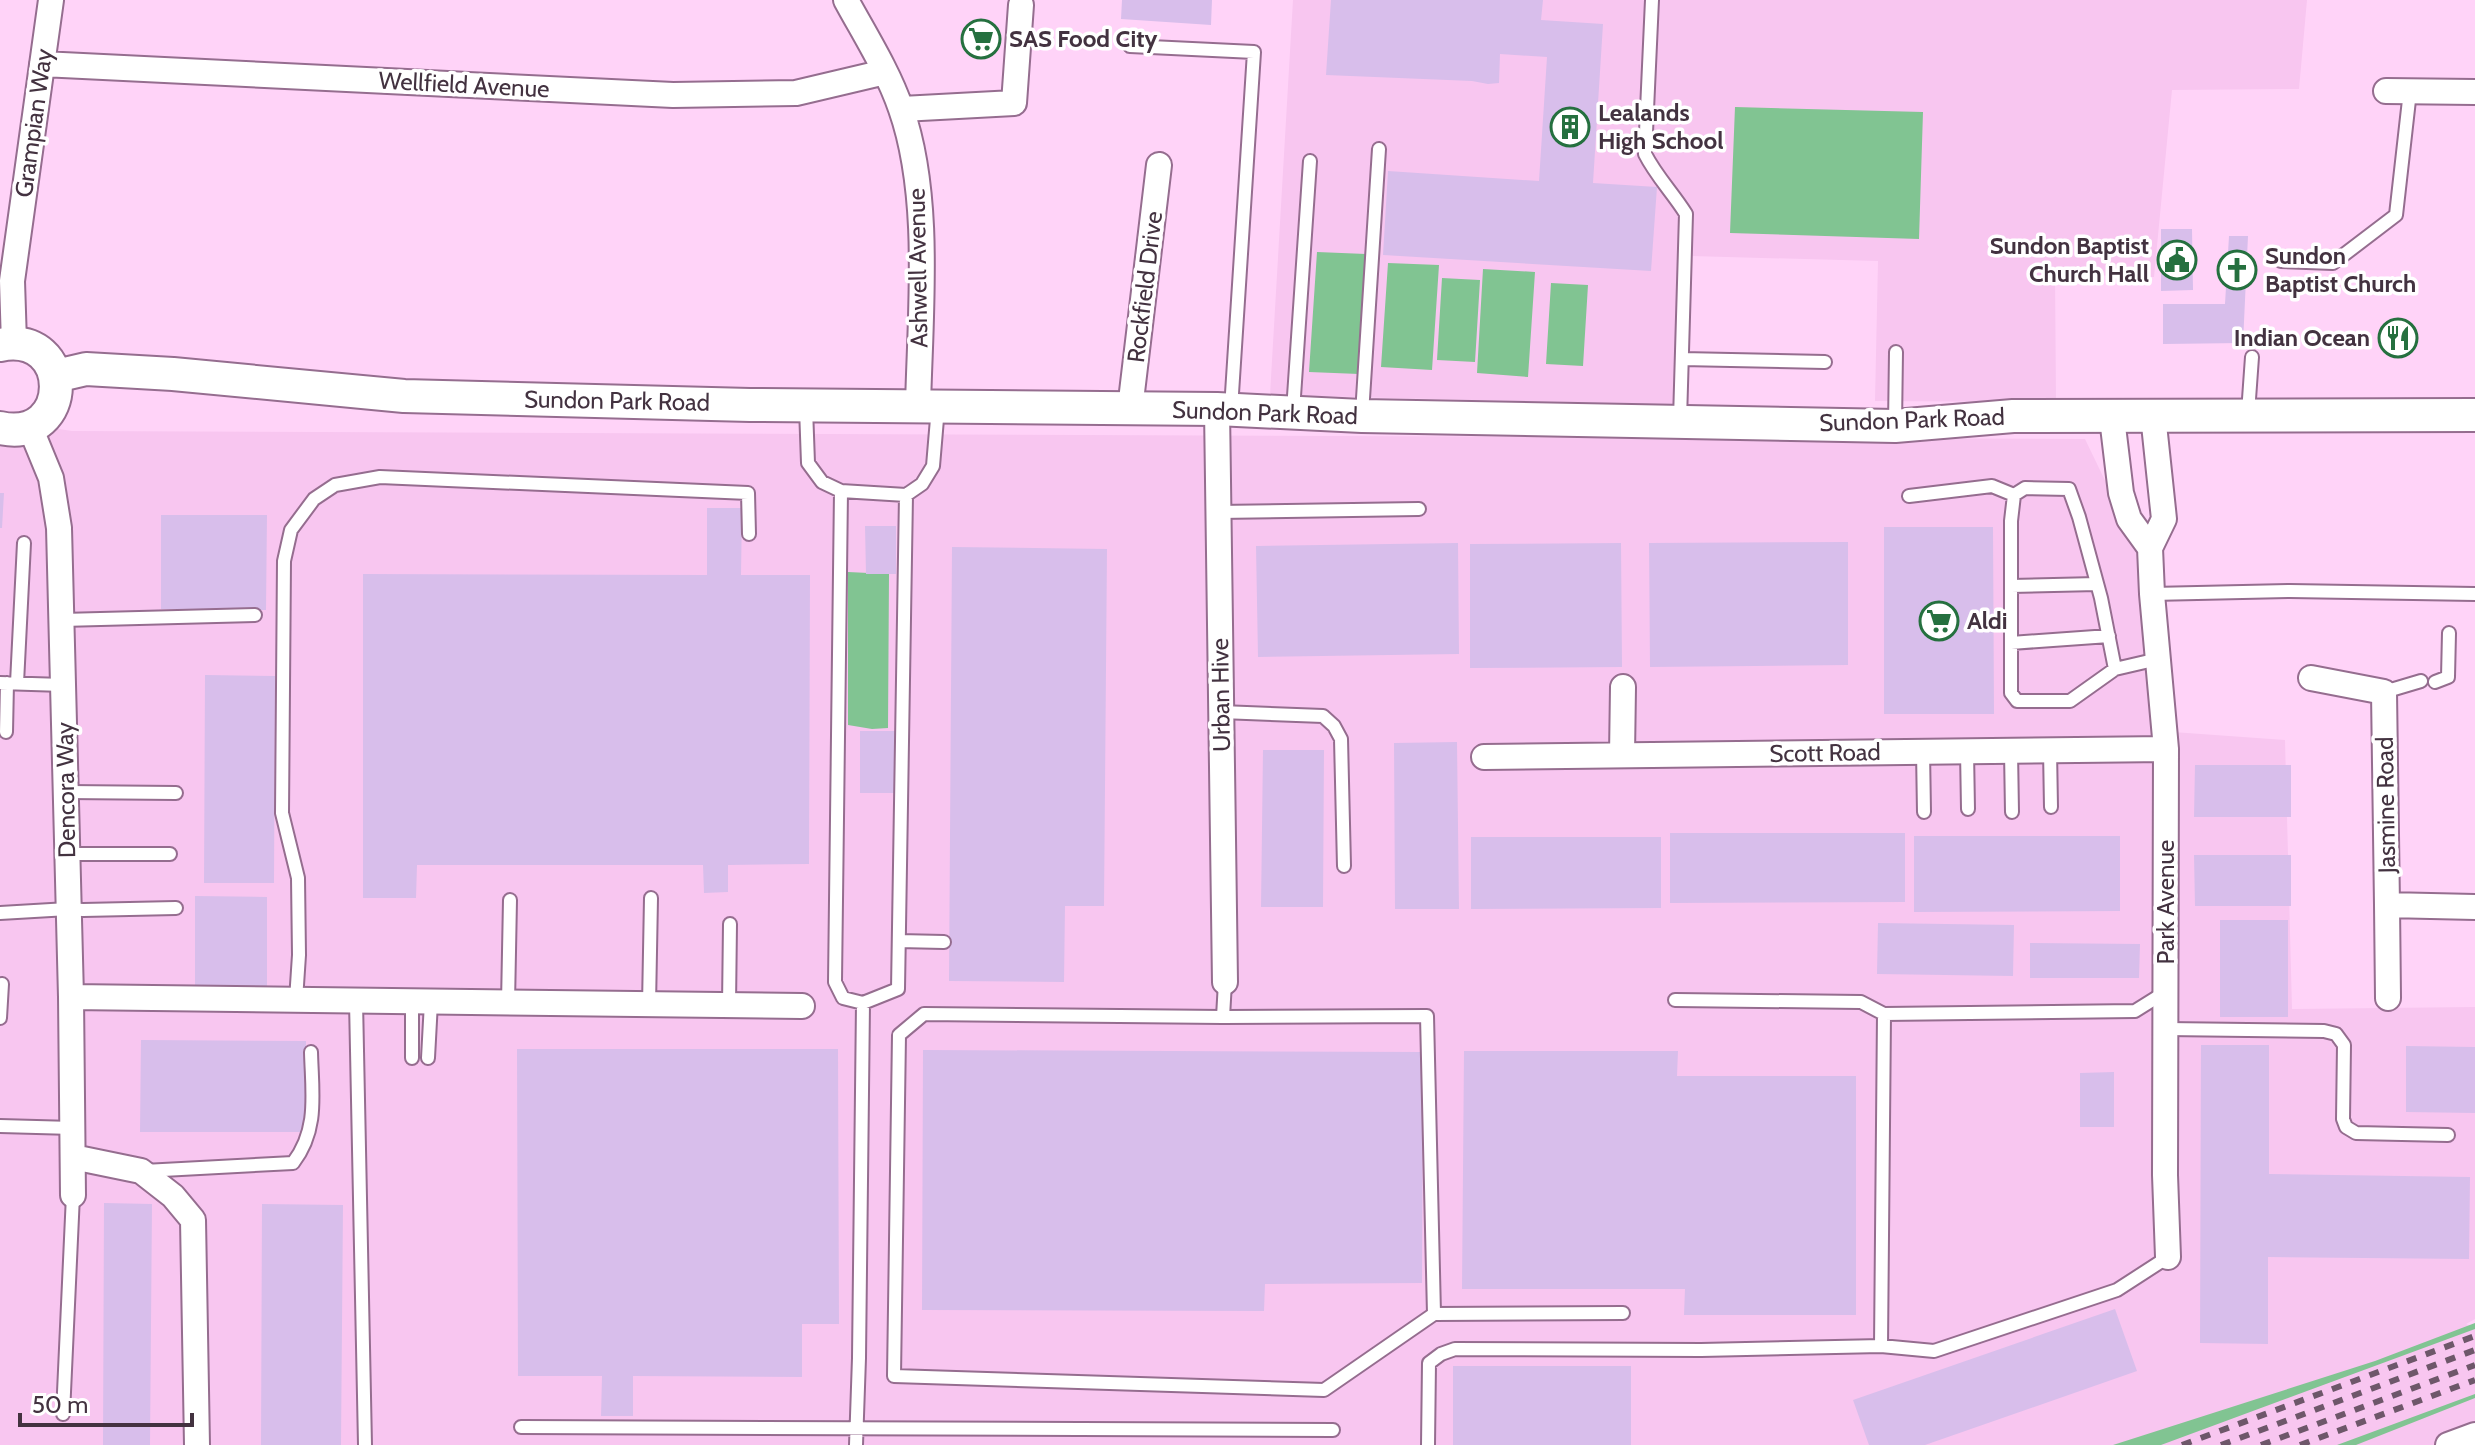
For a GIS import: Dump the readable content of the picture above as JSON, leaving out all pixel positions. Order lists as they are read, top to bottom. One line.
{"streets":{"street":["Wellfield Avenue","Grampian Way","Ashwell Avenue","Rockfield Drive","Sundon Park Road","Urban Hive","Scott Road","Dencora Way","Jasmine Road","Park Avenue"]},"crossings":[["Wellfield Avenue","Grampian Way"],["Wellfield Avenue","Ashwell Avenue"],["Ashwell Avenue","Sundon Park Road"],["Rockfield Drive","Sundon Park Road"],["Sundon Park Road","Urban Hive"],["Sundon Park Road","Park Avenue"],["Scott Road","Park Avenue"]],"places":{"supermarket":["SAS Food City","Aldi"],"building":["Lealands High School"],"public building":["Sundon Baptist Church Hall"],"church":["Sundon Baptist Church"],"restaurant":["Indian Ocean"]},"scale_bar":"50 m"}
